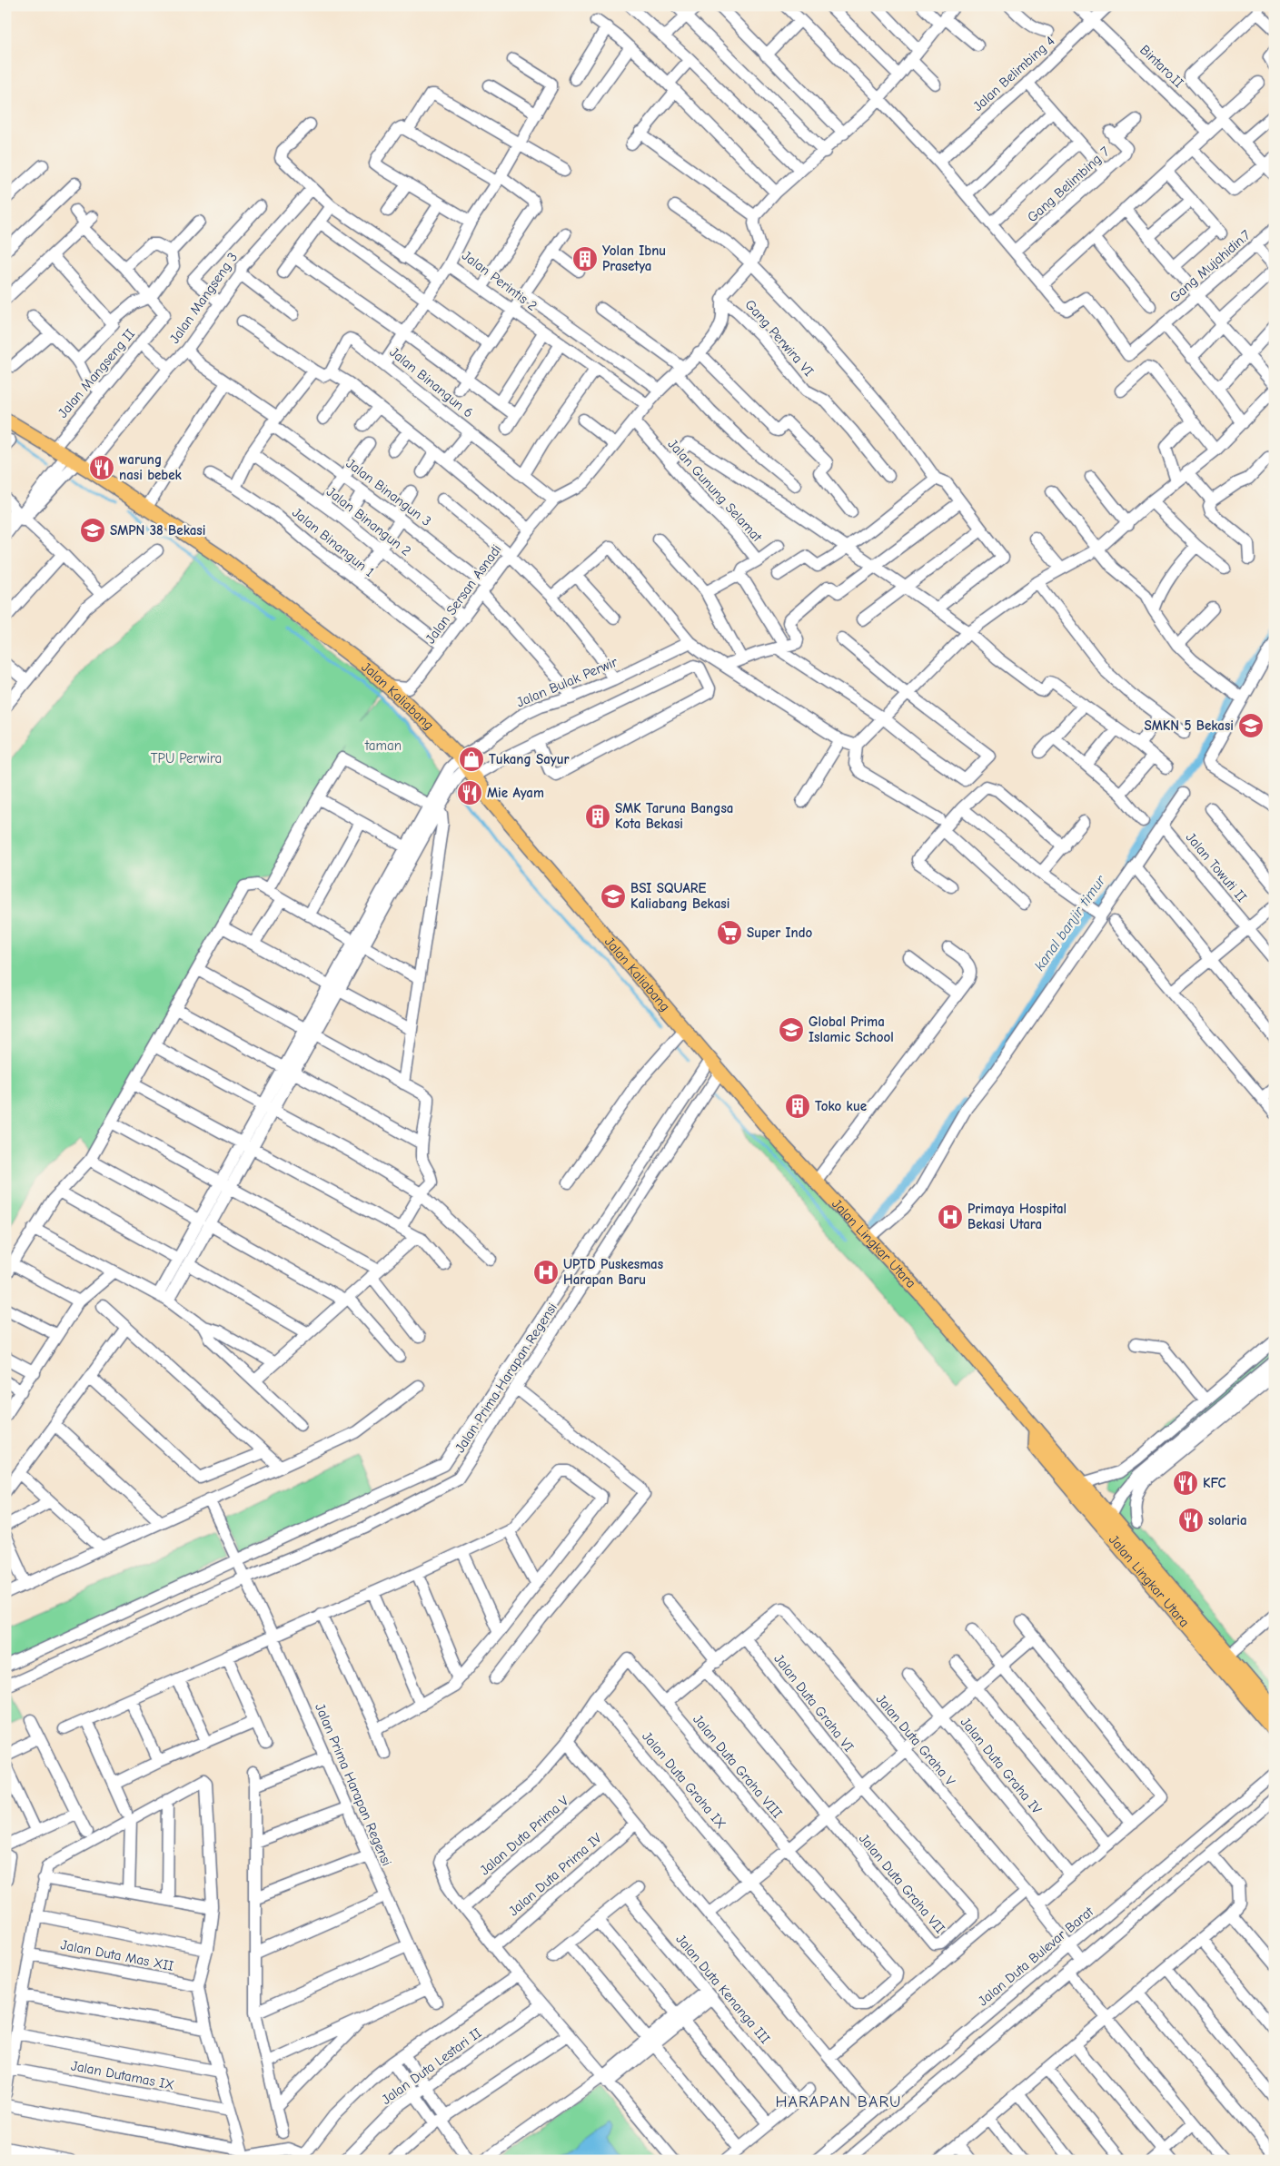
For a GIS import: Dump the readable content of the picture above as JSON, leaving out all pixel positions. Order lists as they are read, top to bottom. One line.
{"streets":{"main road":["Jalan Kaliabang","Jalan Lingkar Utara"],"street":["Bintaro.II","Jalan Belimbing 4","Gang Belimbing 7","Gang Mujahidin.7","Jalan Perintis 2","Jalan Mangseng 3","Gang Perwira VI","Jalan Mangseng II","Jalan Binangun 6","Jalan Gunung Selamat","Jalan Binangun 3","Jalan Binangun 2","Jalan Binangun 1","Jalan Sersan Asnadi","Jalan Bulak Perwir","Jalan Towuti II","Jalan Prima Harapan Regensi","Jalan Duta Graha VI","Jalan Duta Graha V","Jalan Duta Graha IV","Jalan Duta Graha VIII","Jalan Duta Graha IX","Jalan Duta Prima V","Jalan Duta Prima IV","Jalan Duta Graha VII","Jalan Duta Mas XII","Jalan Duta Bulevar Barat","Jalan Duta Kenanga III","Jalan Duta Lestari II","Jalan Dutamas IX"]},"crossings":[["Bintaro.II","Jalan Belimbing 4"],["Jalan Mangseng 3","Jalan Binangun 3"],["Jalan Mangseng 3","Jalan Kaliabang"],["Jalan Mangseng II","Jalan Kaliabang"],["Jalan Binangun 6","Jalan Sersan Asnadi"],["Jalan Binangun 3","Jalan Sersan Asnadi"],["Jalan Binangun 3","Jalan Bulak Perwir"],["Jalan Binangun 2","Jalan Sersan Asnadi"],["Jalan Binangun 1","Jalan Sersan Asnadi"],["Jalan Sersan Asnadi","Jalan Kaliabang"],["Jalan Bulak Perwir","Jalan Kaliabang"],["Jalan Kaliabang","Jalan Lingkar Utara"],["Jalan Kaliabang","Jalan Prima Harapan Regensi"],["Jalan Lingkar Utara","Jalan Prima Harapan Regensi"],["Jalan Duta Graha VI","Jalan Duta Graha V"],["Jalan Duta Graha VI","Jalan Duta Graha VII"],["Jalan Duta Graha V","Jalan Duta Bulevar Barat"],["Jalan Duta Graha VIII","Jalan Duta Graha IX"]],"districts":["HARAPAN BARU"],"water":["kanal banjir timur"],"parks":["taman","TPU Perwira"],"places":{"building":["Yolan Ibnu Prasetya","SMK Taruna Bangsa Kota Bekasi","Toko kue"],"restaurant":["warung nasi bebek","Mie Ayam","KFC","solaria"],"school or university":["SMPN 38 Bekasi","SMKN 5 Bekasi","BSI SQUARE Kaliabang Bekasi","Global Prima Islamic School"],"shop":["Tukang Sayur"],"supermarket":["Super Indo"],"hospital":["Primaya Hospital Bekasi Utara","UPTD Puskesmas Harapan Baru"]}}
